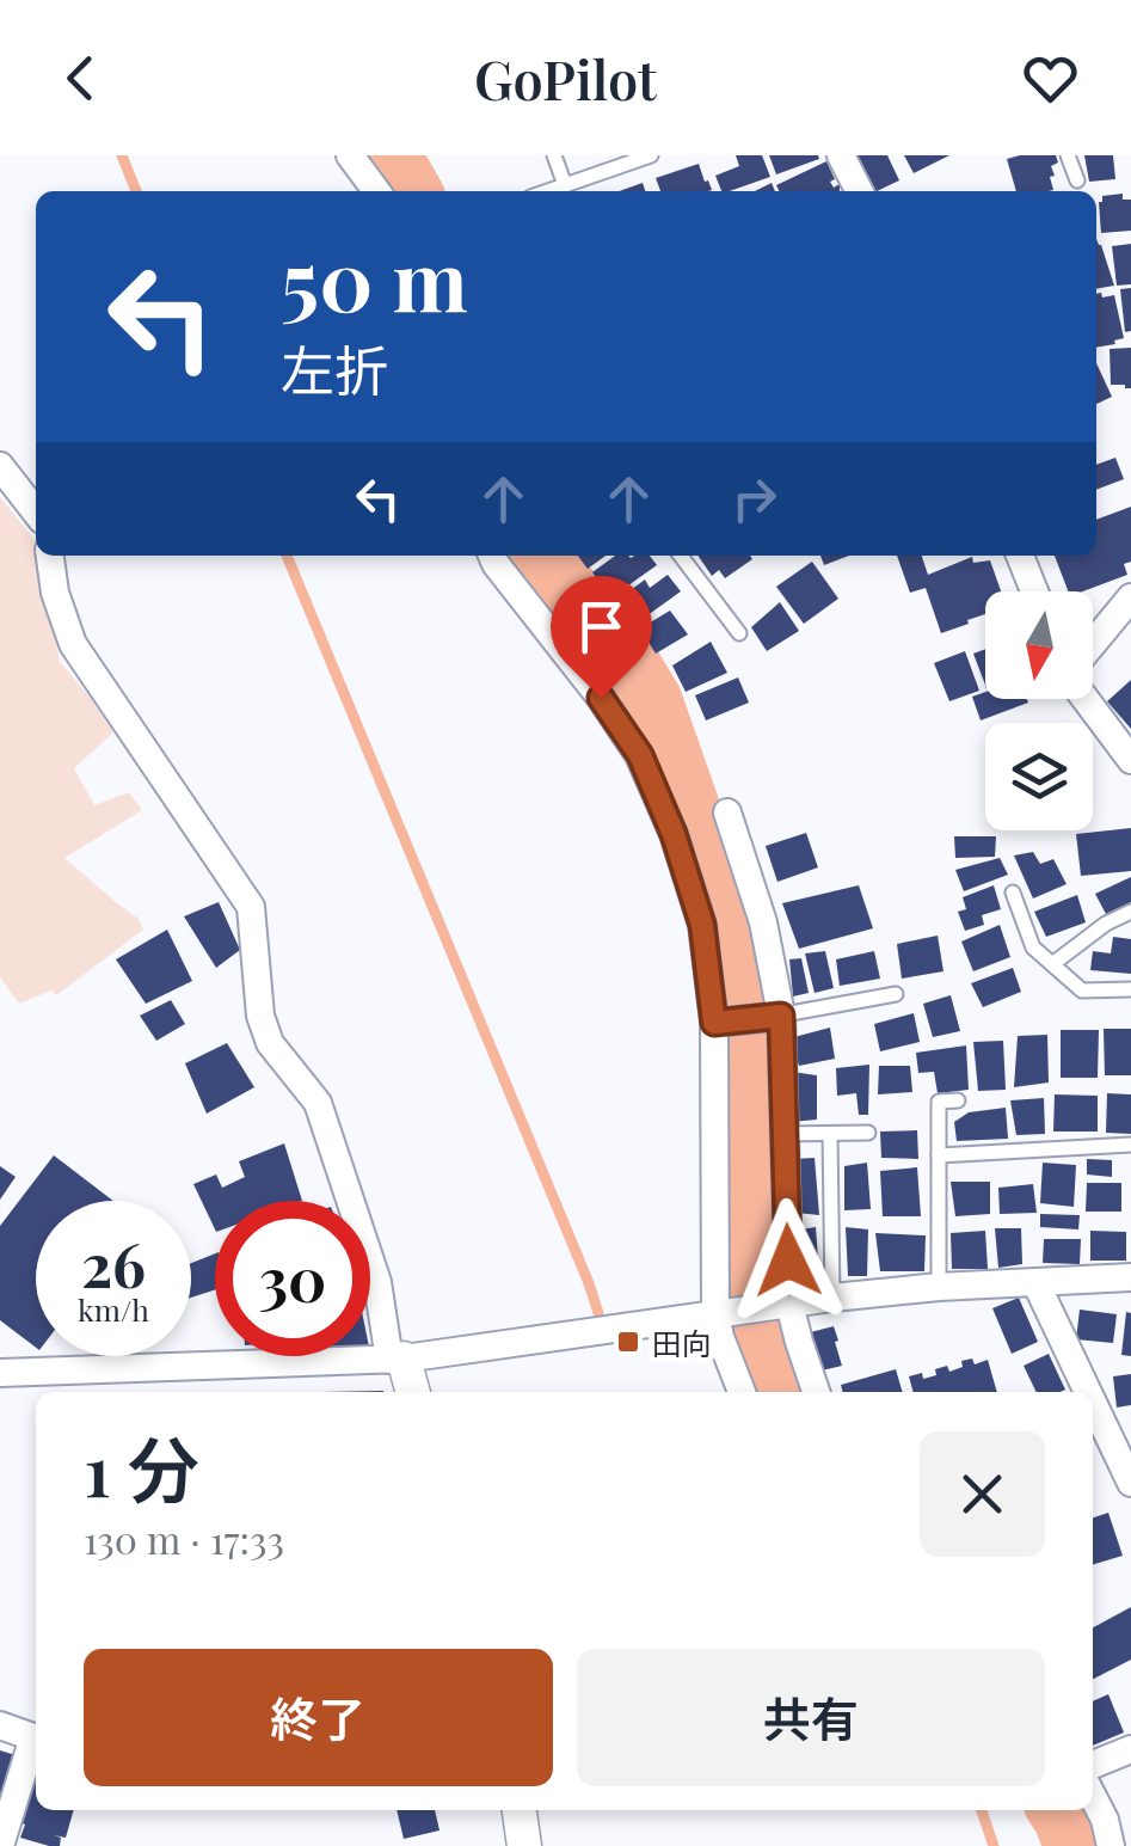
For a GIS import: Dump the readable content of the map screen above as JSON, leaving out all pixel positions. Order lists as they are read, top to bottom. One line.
{"places":{"transit":["田向"]},"north":"bottom","page":{"header":"GoPilot","turn":["50 m","左折"],"speed":"26 km/h","limit":"30","heading":["1 分","130 m · 17:33"],"buttons":["終了","共有"]}}
